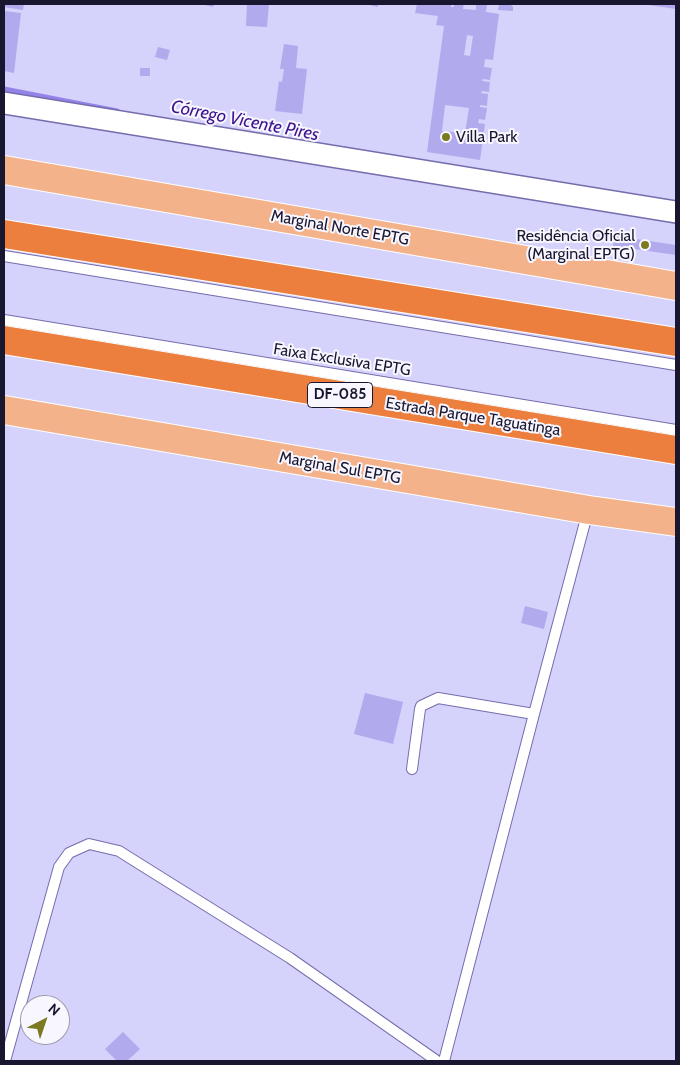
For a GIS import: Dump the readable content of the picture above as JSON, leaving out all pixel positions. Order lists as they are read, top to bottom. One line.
{"streets":{"highway":["DF-085","Estrada Parque Taguatinga"],"main road":["Marginal Norte EPTG","Marginal Sul EPTG"],"lane":["Faixa Exclusiva EPTG"]},"water":["Córrego Vicente Pires"],"places":["Villa Park","Residência Oficial (Marginal EPTG)"],"north":"top right"}
